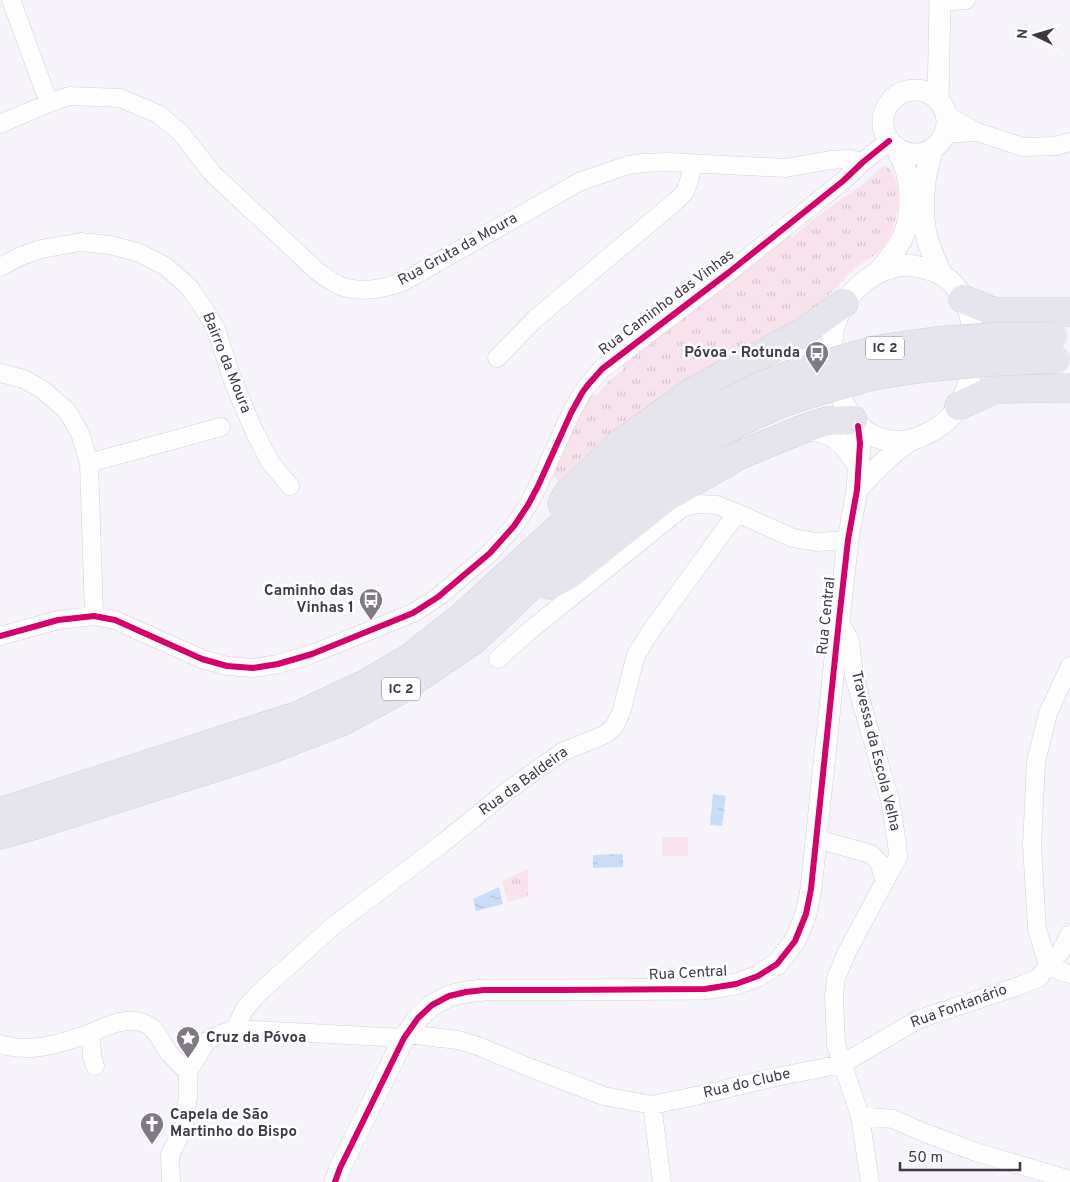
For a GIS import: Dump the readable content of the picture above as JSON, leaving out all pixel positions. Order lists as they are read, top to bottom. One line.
{"streets":{"highway":["IC 2"],"street":["Rua Gruta da Moura","Rua Caminho das Vinhas","Bairro da Moura","Rua Central","Travessa da Escola Velha","Rua da Baldeira","Rua Fontanário","Rua do Clube"]},"crossings":[["Rua Gruta da Moura","Rua Caminho das Vinhas"],["Rua Central","Travessa da Escola Velha"],["Travessa da Escola Velha","Rua Fontanário"],["Travessa da Escola Velha","Rua do Clube"],["Rua Fontanário","Rua do Clube"]],"places":{"bus stop":["Póvoa - Rotunda","Caminho das Vinhas 1"],"place":["Cruz da Póvoa"],"church":["Capela de São Martinho do Bispo"]},"scale_bar":"50 m","north":"left"}
